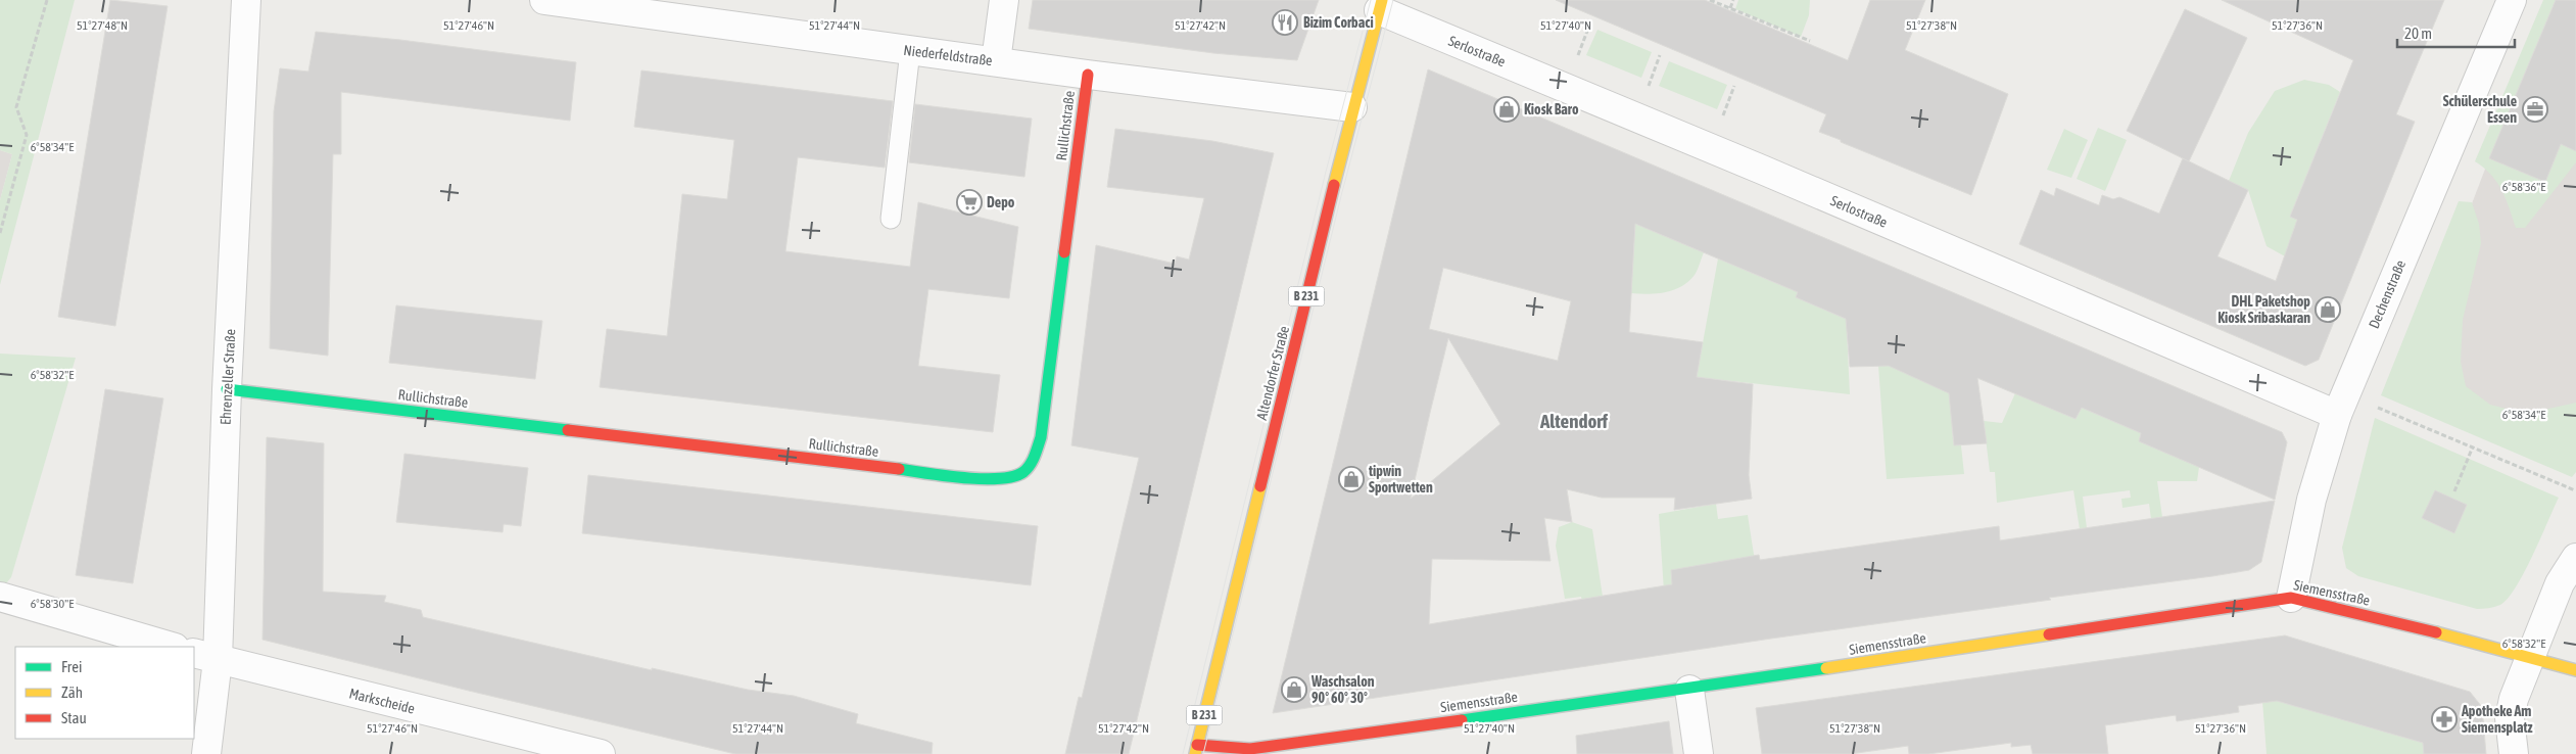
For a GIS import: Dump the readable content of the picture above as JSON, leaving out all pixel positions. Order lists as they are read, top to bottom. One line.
{"streets":{"street":["Serlostraße","Niederfeldstraße","Rullichstraße","Dechenstraße","B 231","Altendorfer Straße","Ehrenzeller Straße","Siemensstraße","Markscheide"]},"crossings":[["Serlostraße","Dechenstraße"],["Serlostraße","Altendorfer Straße"],["Niederfeldstraße","Rullichstraße"],["Niederfeldstraße","Altendorfer Straße"],["Rullichstraße","Ehrenzeller Straße"],["Dechenstraße","Siemensstraße"],["Altendorfer Straße","Siemensstraße"],["Ehrenzeller Straße","Markscheide"]],"districts":["Altendorf"],"places":{"restaurant":["Bizim Corbaci"],"shop":["Kiosk Baro","DHL Paketshop Kiosk Sribaskaran","tipwin Sportwetten","Waschsalon 90° 60° 30°"],"office":["Schülerschule Essen"],"supermarket":["Depo"],"pharmacy":["Apotheke Am Siemensplatz"]},"legend":["Frei","Zäh","Stau"],"scale_bar":"20 m","coordinates":["51°27'48\"N","51°27'46\"N","51°27'44\"N","51°27'42\"N","51°27'40\"N","51°27'38\"N","51°27'36\"N","6°58'34\"E","6°58'36\"E","6°58'32\"E","6°58'30\"E"]}
